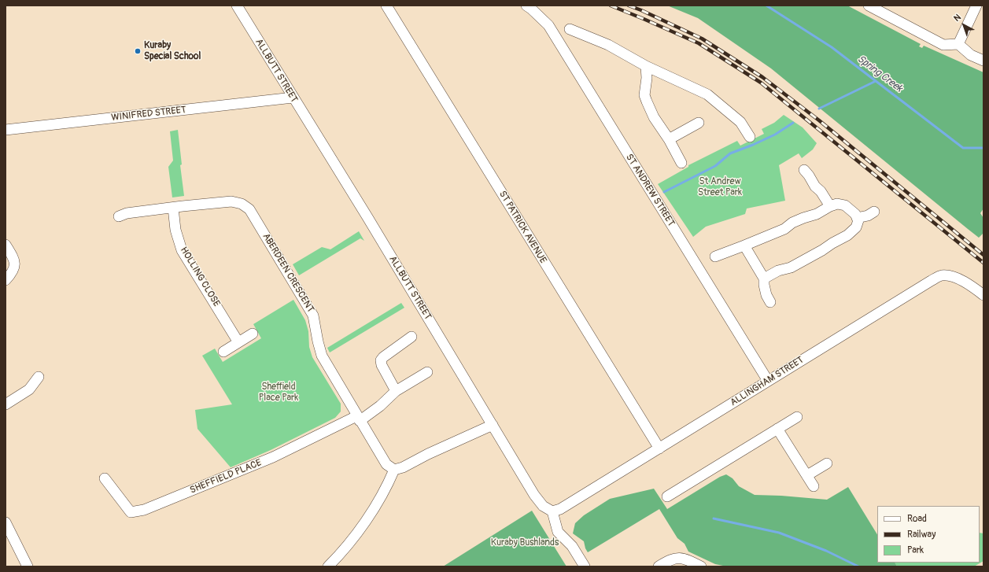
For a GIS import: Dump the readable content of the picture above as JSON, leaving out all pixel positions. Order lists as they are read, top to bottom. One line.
{"streets":{"street":["ALLBUTT STREET","WINIFRED STREET","ST ANDREW STREET","ST PATRICK AVENUE","ABERDEEN CRESCENT","HOLLING CLOSE","ALLINGHAM STREET","SHEFFIELD PLACE"]},"crossings":[["ALLBUTT STREET","WINIFRED STREET"],["ALLBUTT STREET","ALLINGHAM STREET"],["ST ANDREW STREET","ALLINGHAM STREET"],["ST PATRICK AVENUE","ALLINGHAM STREET"],["ABERDEEN CRESCENT","HOLLING CLOSE"],["ABERDEEN CRESCENT","SHEFFIELD PLACE"]],"water":["Spring Creek"],"parks":["St Andrew Street Park","Sheffield Place Park","Kuraby Bushlands"],"places":["Kuraby Special School"],"legend":["Road","Railway","Park"],"north":"top left"}
